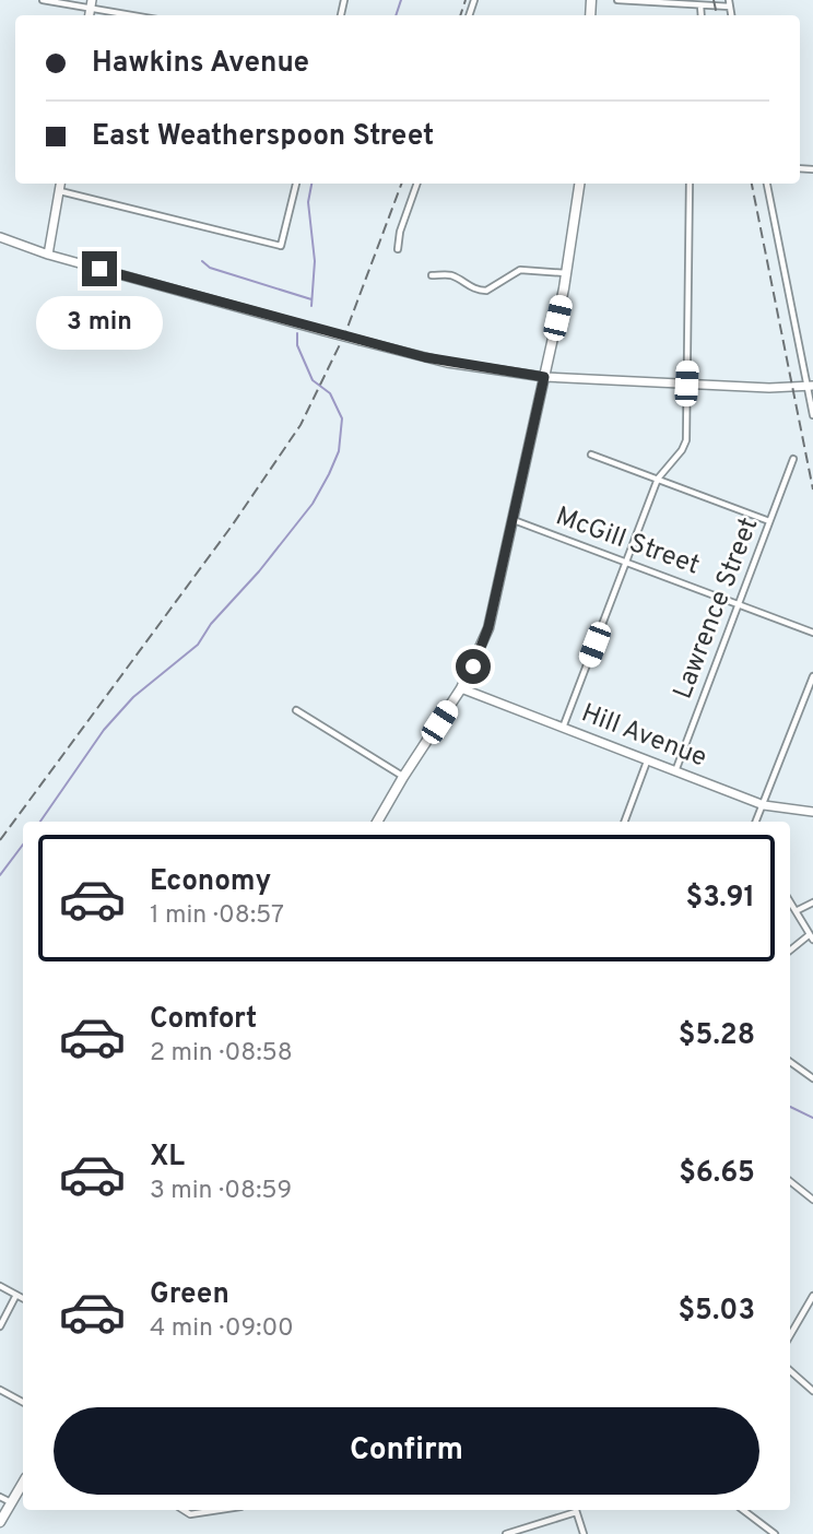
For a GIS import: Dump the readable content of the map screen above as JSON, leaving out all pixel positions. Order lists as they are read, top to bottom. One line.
{"streets":{"street":["McGill Street","Lawrence Street","Hill Avenue"]},"crossings":[["McGill Street","Lawrence Street"],["Lawrence Street","Hill Avenue"]],"page":{"banner":["Hawkins Avenue","East Weatherspoon Street"],"bubble":"3 min","list":[{"name":"Economy","note":"1 min · 08:57","value":"$3.91"},{"name":"Comfort","note":"2 min · 08:58","value":"$5.28"},{"name":"XL","note":"3 min · 08:59","value":"$6.65"},{"name":"Green","note":"4 min · 09:00","value":"$5.03"}],"buttons":"Confirm"}}
